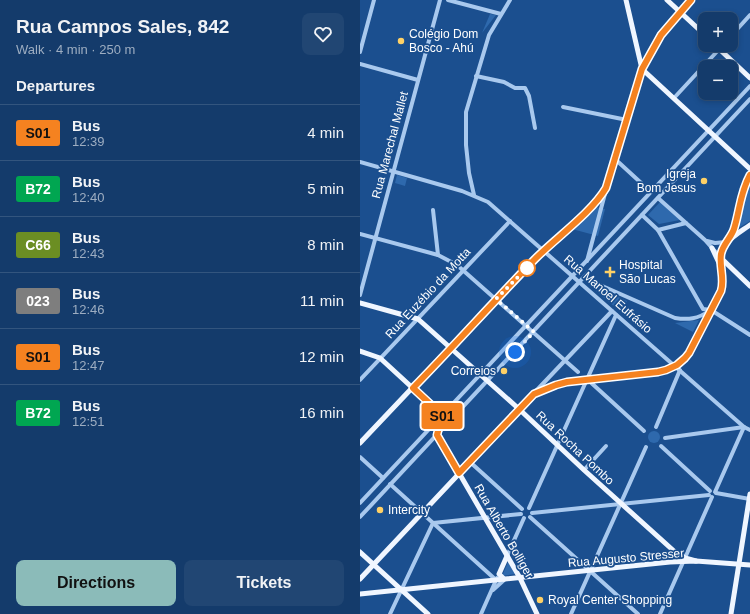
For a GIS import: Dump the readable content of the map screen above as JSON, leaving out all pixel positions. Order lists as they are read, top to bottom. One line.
{"streets":{"main road":["Rua Rocha Pombo","Rua Alberto Bolliger","Rua Augusto Stresser"],"street":["Rua Marechal Mallet","Rua Euzébio da Motta","Rua Manoel Eufrásio"]},"crossings":[["Rua Marechal Mallet","Rua Manoel Eufrásio"],["Rua Euzébio da Motta","Rua Manoel Eufrásio"],["Rua Euzébio da Motta","Rua Rocha Pombo"],["Rua Rocha Pombo","Rua Augusto Stresser"],["Rua Alberto Bolliger","Rua Augusto Stresser"]],"places":{"other":["Colégio Dom Bosco - Ahú","Igreja Bom Jesus","Correios","Intercity","Royal Center Shopping"],"health":["Hospital São Lucas"]},"lines":["bus line S01"],"page":{"heading":[["Rua Campos Sales, 842","Walk · 4 min · 250 m"],"Departures"],"on_map":"S01","map_buttons":["+","−"],"list":[{"mark":"S01","name":"Bus","note":"12:39","value":"4 min"},{"mark":"B72","name":"Bus","note":"12:40","value":"5 min"},{"mark":"C66","name":"Bus","note":"12:43","value":"8 min"},{"mark":"023","name":"Bus","note":"12:46","value":"11 min"},{"mark":"S01","name":"Bus","note":"12:47","value":"12 min"},{"mark":"B72","name":"Bus","note":"12:51","value":"16 min"}],"buttons":["Directions","Tickets"]}}
